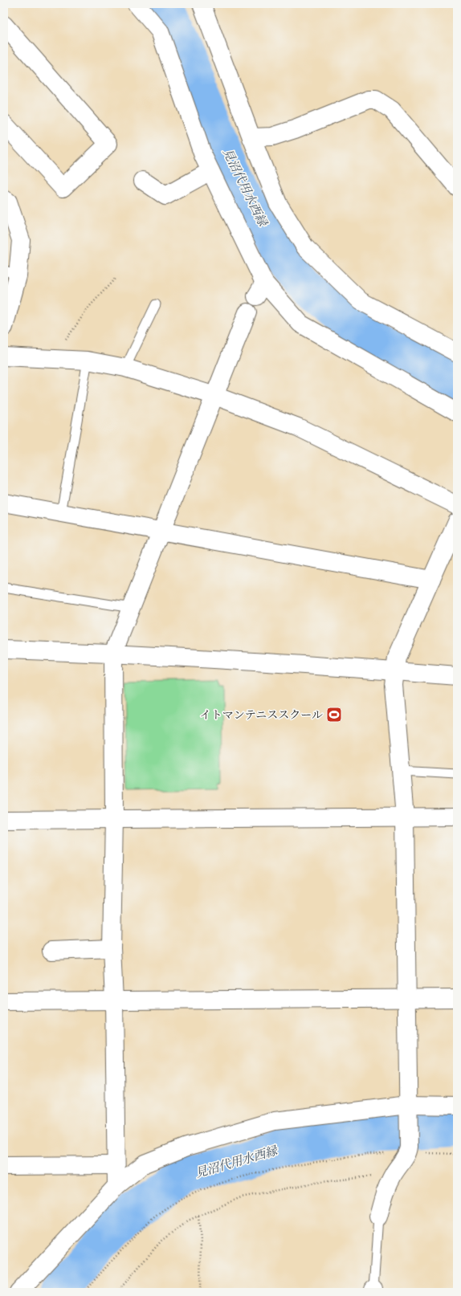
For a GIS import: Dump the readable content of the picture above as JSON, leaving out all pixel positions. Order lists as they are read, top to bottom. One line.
{"water":["見沼代用水西縁"],"places":{"sports":["イトマンテニススクール"]}}
